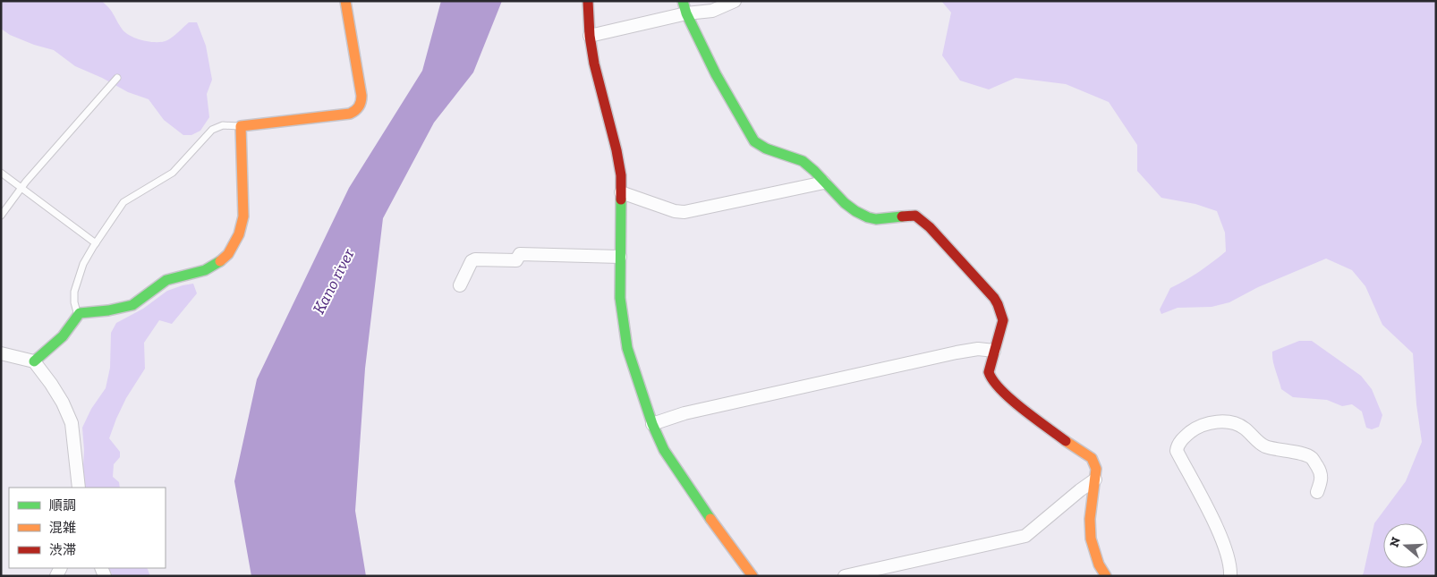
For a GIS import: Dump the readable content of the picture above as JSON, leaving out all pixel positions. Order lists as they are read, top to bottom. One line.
{"water":["Kano river"],"legend":["順調","混雑","渋滞"],"north":"left"}
